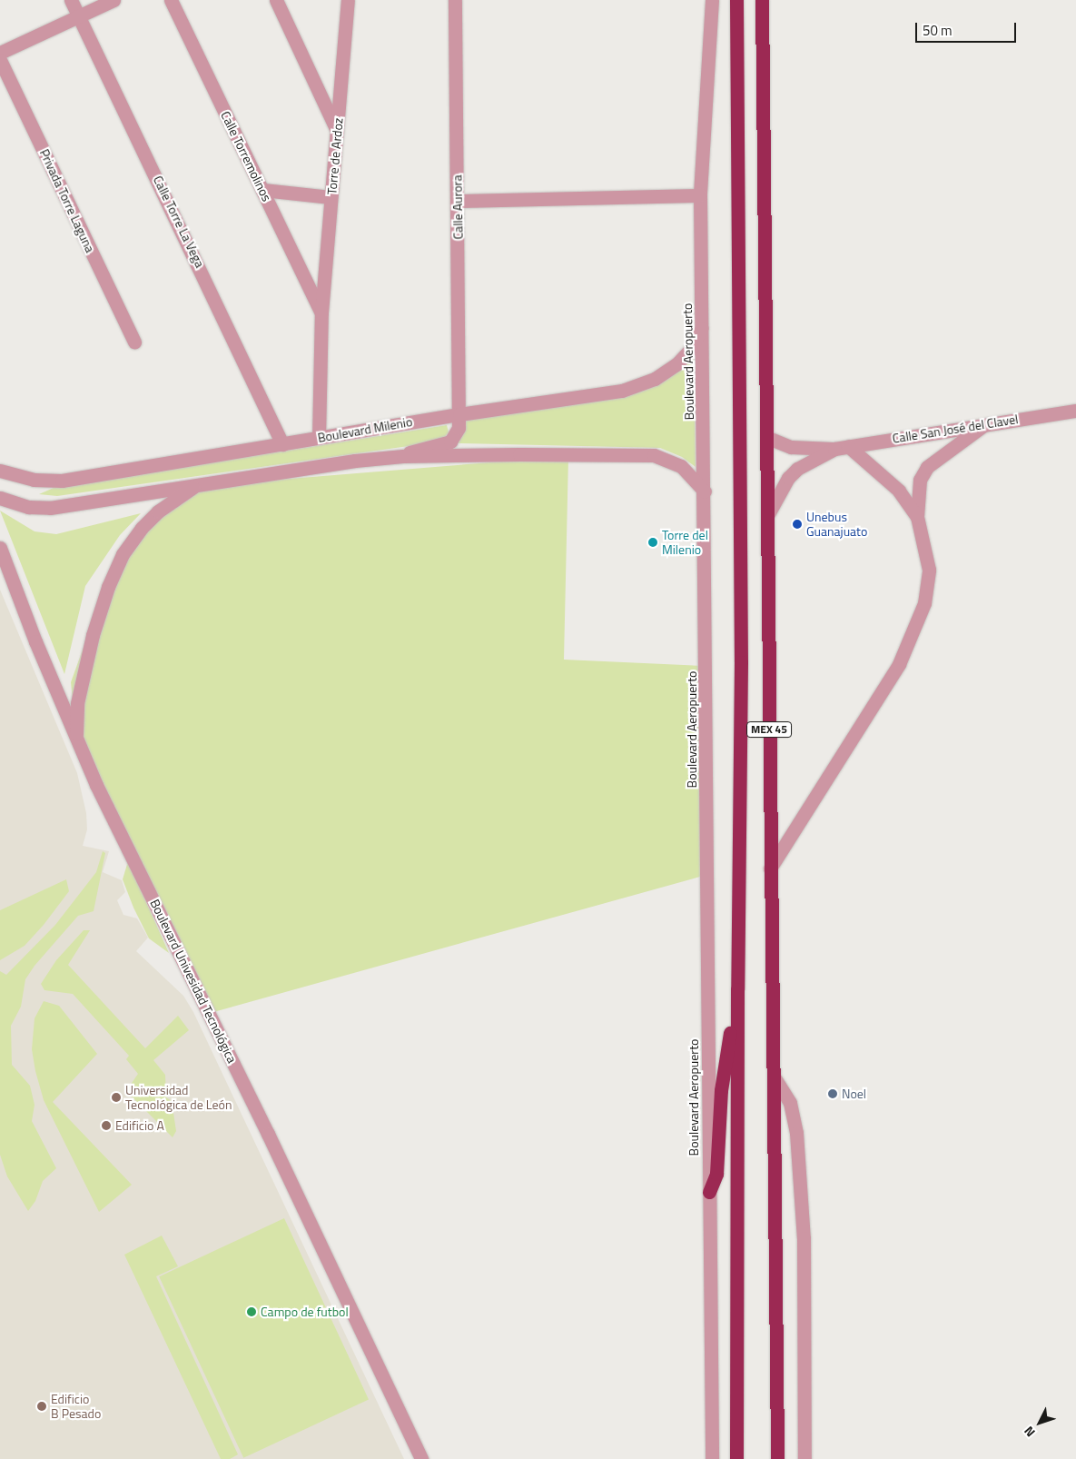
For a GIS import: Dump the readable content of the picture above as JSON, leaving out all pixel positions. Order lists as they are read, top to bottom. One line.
{"streets":{"highway":["MEX 45"],"street":["Calle Torremolinos","Torre de Ardoz","Privada Torre Laguna","Calle Aurora","Calle Torre La Vega","Boulevard Aeropuerto","Calle San José del Clavel","Boulevard Milenio","Boulevard Univesidad Tecnológica"]},"crossings":[["Calle Torremolinos","Torre de Ardoz"],["Torre de Ardoz","Boulevard Milenio"],["Calle Aurora","Boulevard Milenio"],["Calle Torre La Vega","Boulevard Milenio"],["Boulevard Aeropuerto","Boulevard Milenio"],["Calle San José del Clavel","MEX 45"]],"places":["Unebus Guanajuato","Torre del Milenio","Noel","Universidad Tecnológica de León","Edificio A","Campo de futbol","Edificio B Pesado"],"scale_bar":"50 m","north":"bottom left"}
